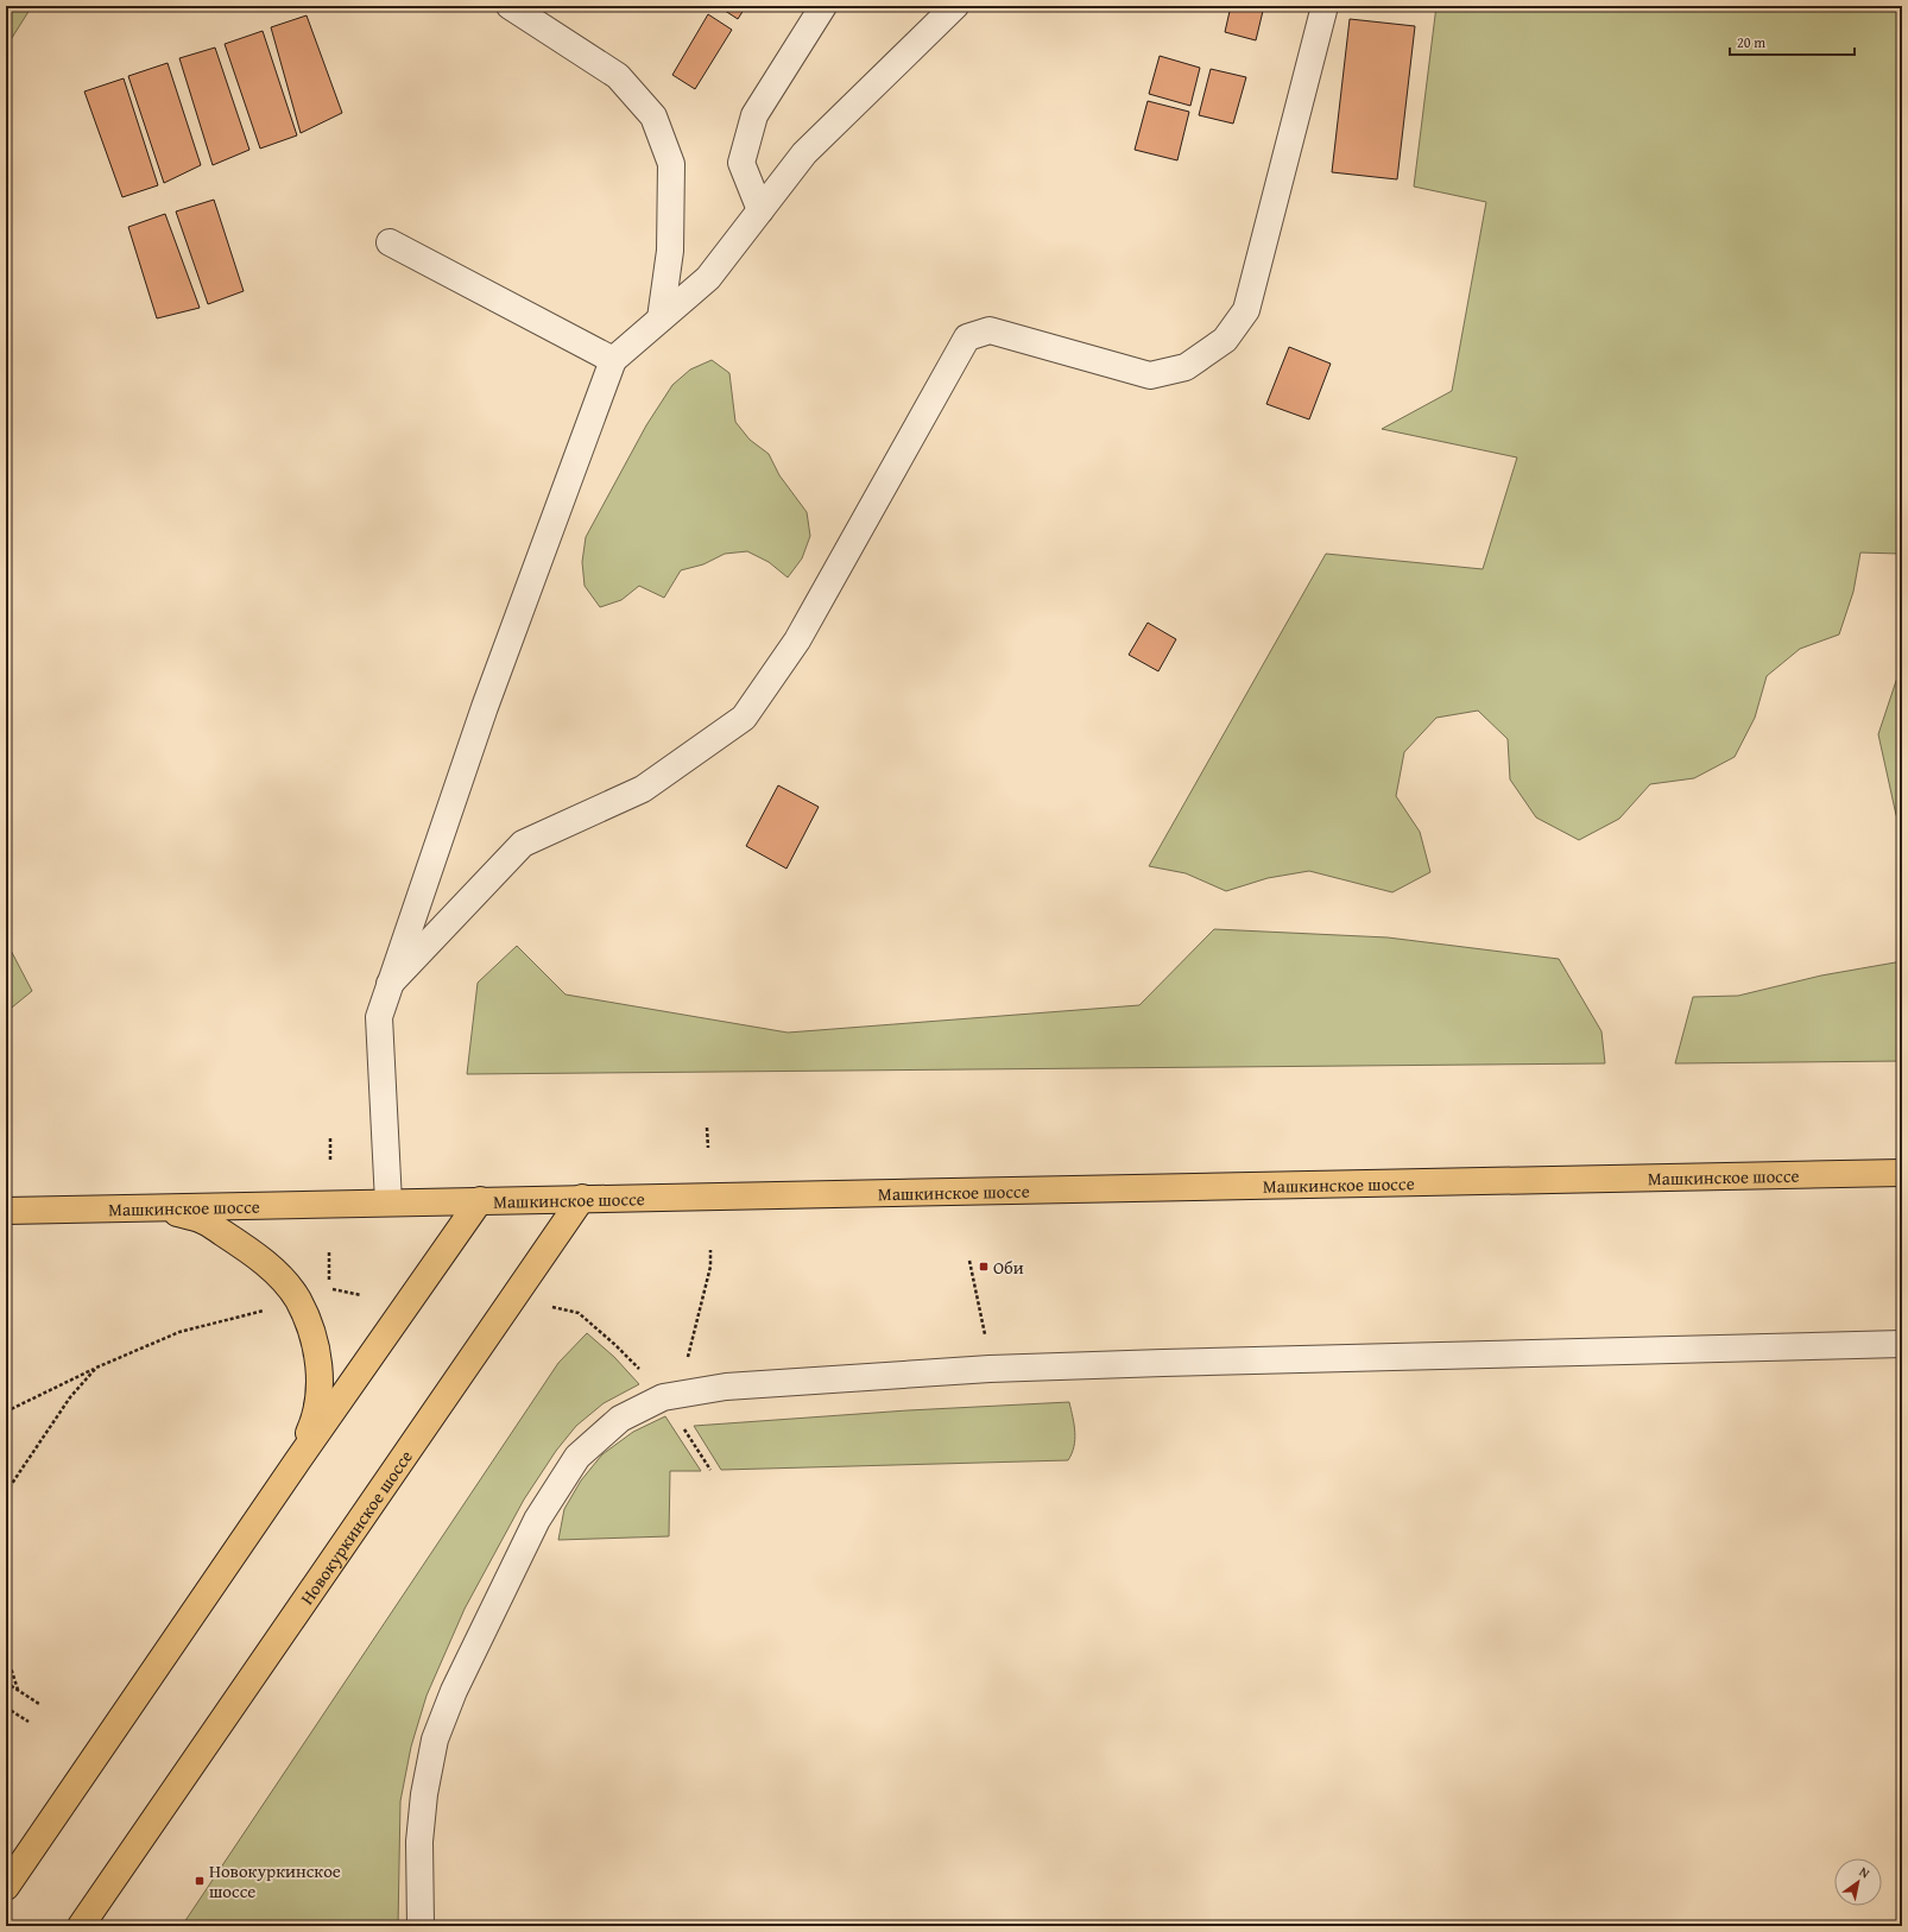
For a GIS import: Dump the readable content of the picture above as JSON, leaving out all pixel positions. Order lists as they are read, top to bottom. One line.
{"streets":{"main road":["Машкинское шоссе","Новокуркинское шоссе"]},"crossings":[["Машкинское шоссе","Новокуркинское шоссе"]],"places":{"transit":["Оби","Новокуркинское шоссе"]},"scale_bar":"20 m","north":"top right"}
